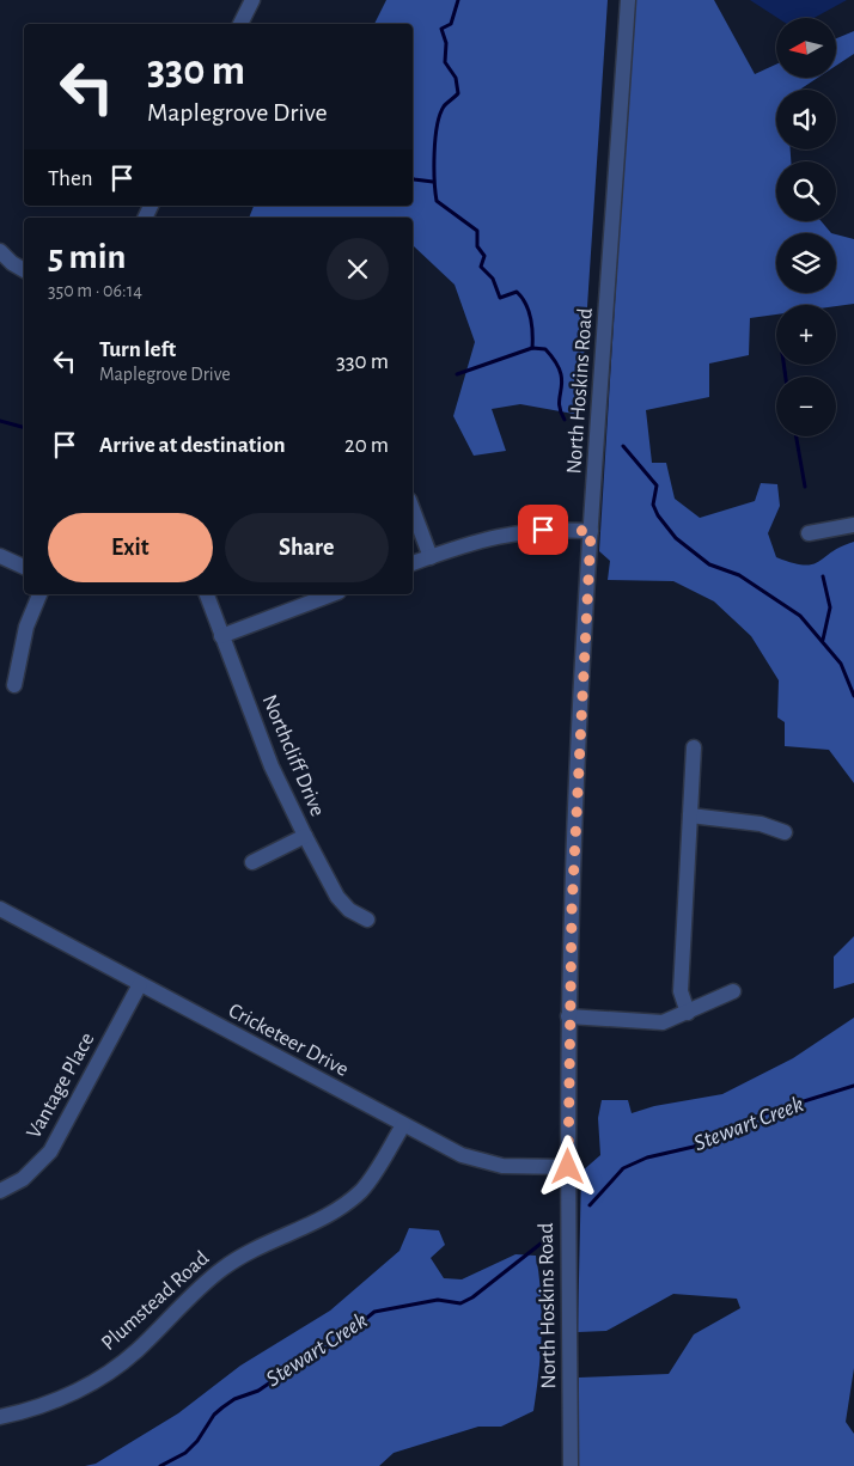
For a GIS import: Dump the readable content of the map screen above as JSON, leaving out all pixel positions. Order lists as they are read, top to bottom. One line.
{"streets":{"street":["North Hoskins Road","Northcliff Drive","Cricketeer Drive","Vantage Place","Plumstead Road"]},"crossings":[["North Hoskins Road","Cricketeer Drive"],["Cricketeer Drive","Vantage Place"],["Cricketeer Drive","Plumstead Road"]],"water":["Stewart Creek"],"north":"left","page":{"map_buttons":["+","−"],"turn":["330 m","Maplegrove Drive"],"then":"Then","heading":["5 min","350 m · 06:14"],"list":[{"name":"Turn left","note":"Maplegrove Drive","value":"330 m"},{"name":"Arrive at destination","value":"20 m"}],"buttons":["Exit","Share"]}}
